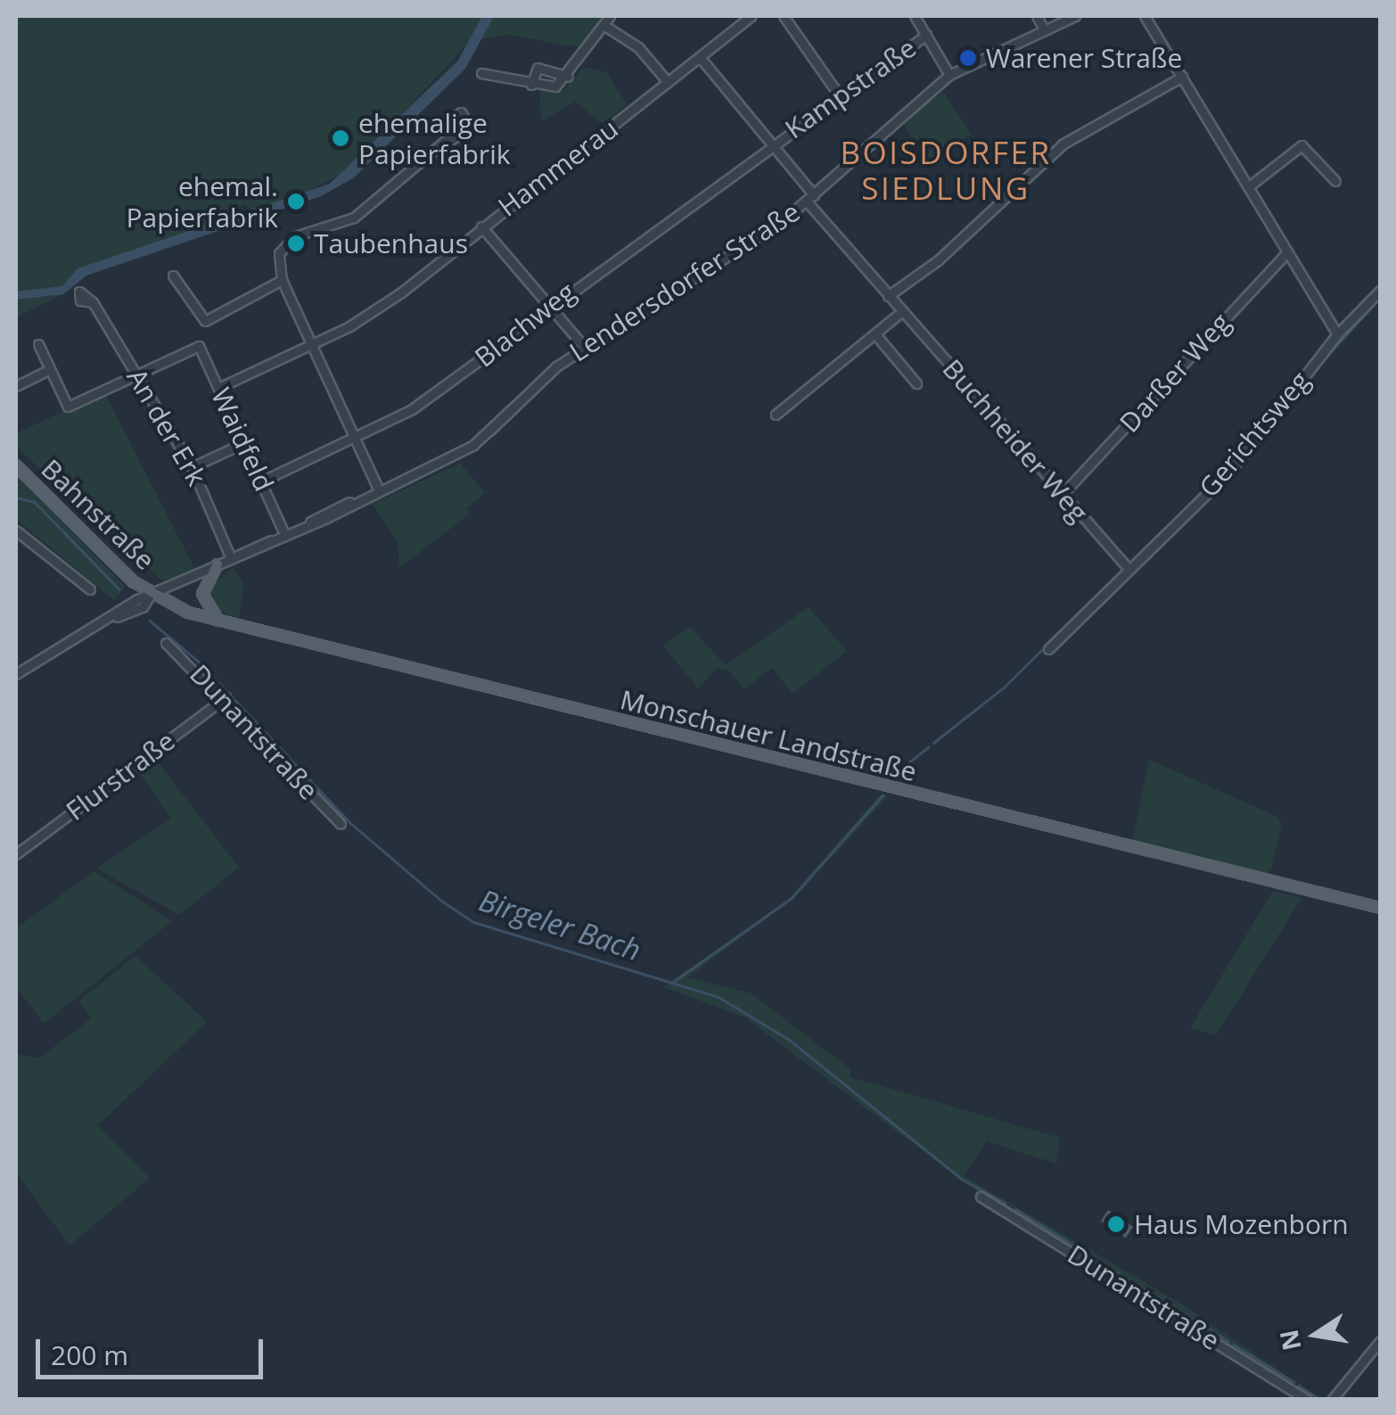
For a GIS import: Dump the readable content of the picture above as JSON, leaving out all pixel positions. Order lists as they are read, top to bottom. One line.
{"streets":{"main road":["Bahnstraße","Monschauer Landstraße"],"street":["Kampstraße","Hammerau","Lendersdorfer Straße","Blachweg","Darßer Weg","An der Erk","Gerichtsweg","Waidfeld","Buchheider Weg","Dunantstraße","Flurstraße"]},"crossings":[["Kampstraße","Blachweg"],["Kampstraße","Buchheider Weg"],["Hammerau","Waidfeld"],["Hammerau","Buchheider Weg"],["Lendersdorfer Straße","An der Erk"],["Lendersdorfer Straße","Waidfeld"],["Lendersdorfer Straße","Buchheider Weg"],["Lendersdorfer Straße","Bahnstraße"],["Lendersdorfer Straße","Monschauer Landstraße"],["Blachweg","Waidfeld"],["Blachweg","Buchheider Weg"],["Darßer Weg","Buchheider Weg"],["An der Erk","Waidfeld"],["Gerichtsweg","Buchheider Weg"],["Bahnstraße","Monschauer Landstraße"],["Dunantstraße","Flurstraße"]],"districts":["BOISDORFER SIEDLUNG"],"water":["Birgeler Bach"],"places":["Warener Straße","ehemalige Papierfabrik","ehemal. Papierfabrik","Taubenhaus","Haus Mozenborn"],"scale_bar":"200 m","north":"left"}
